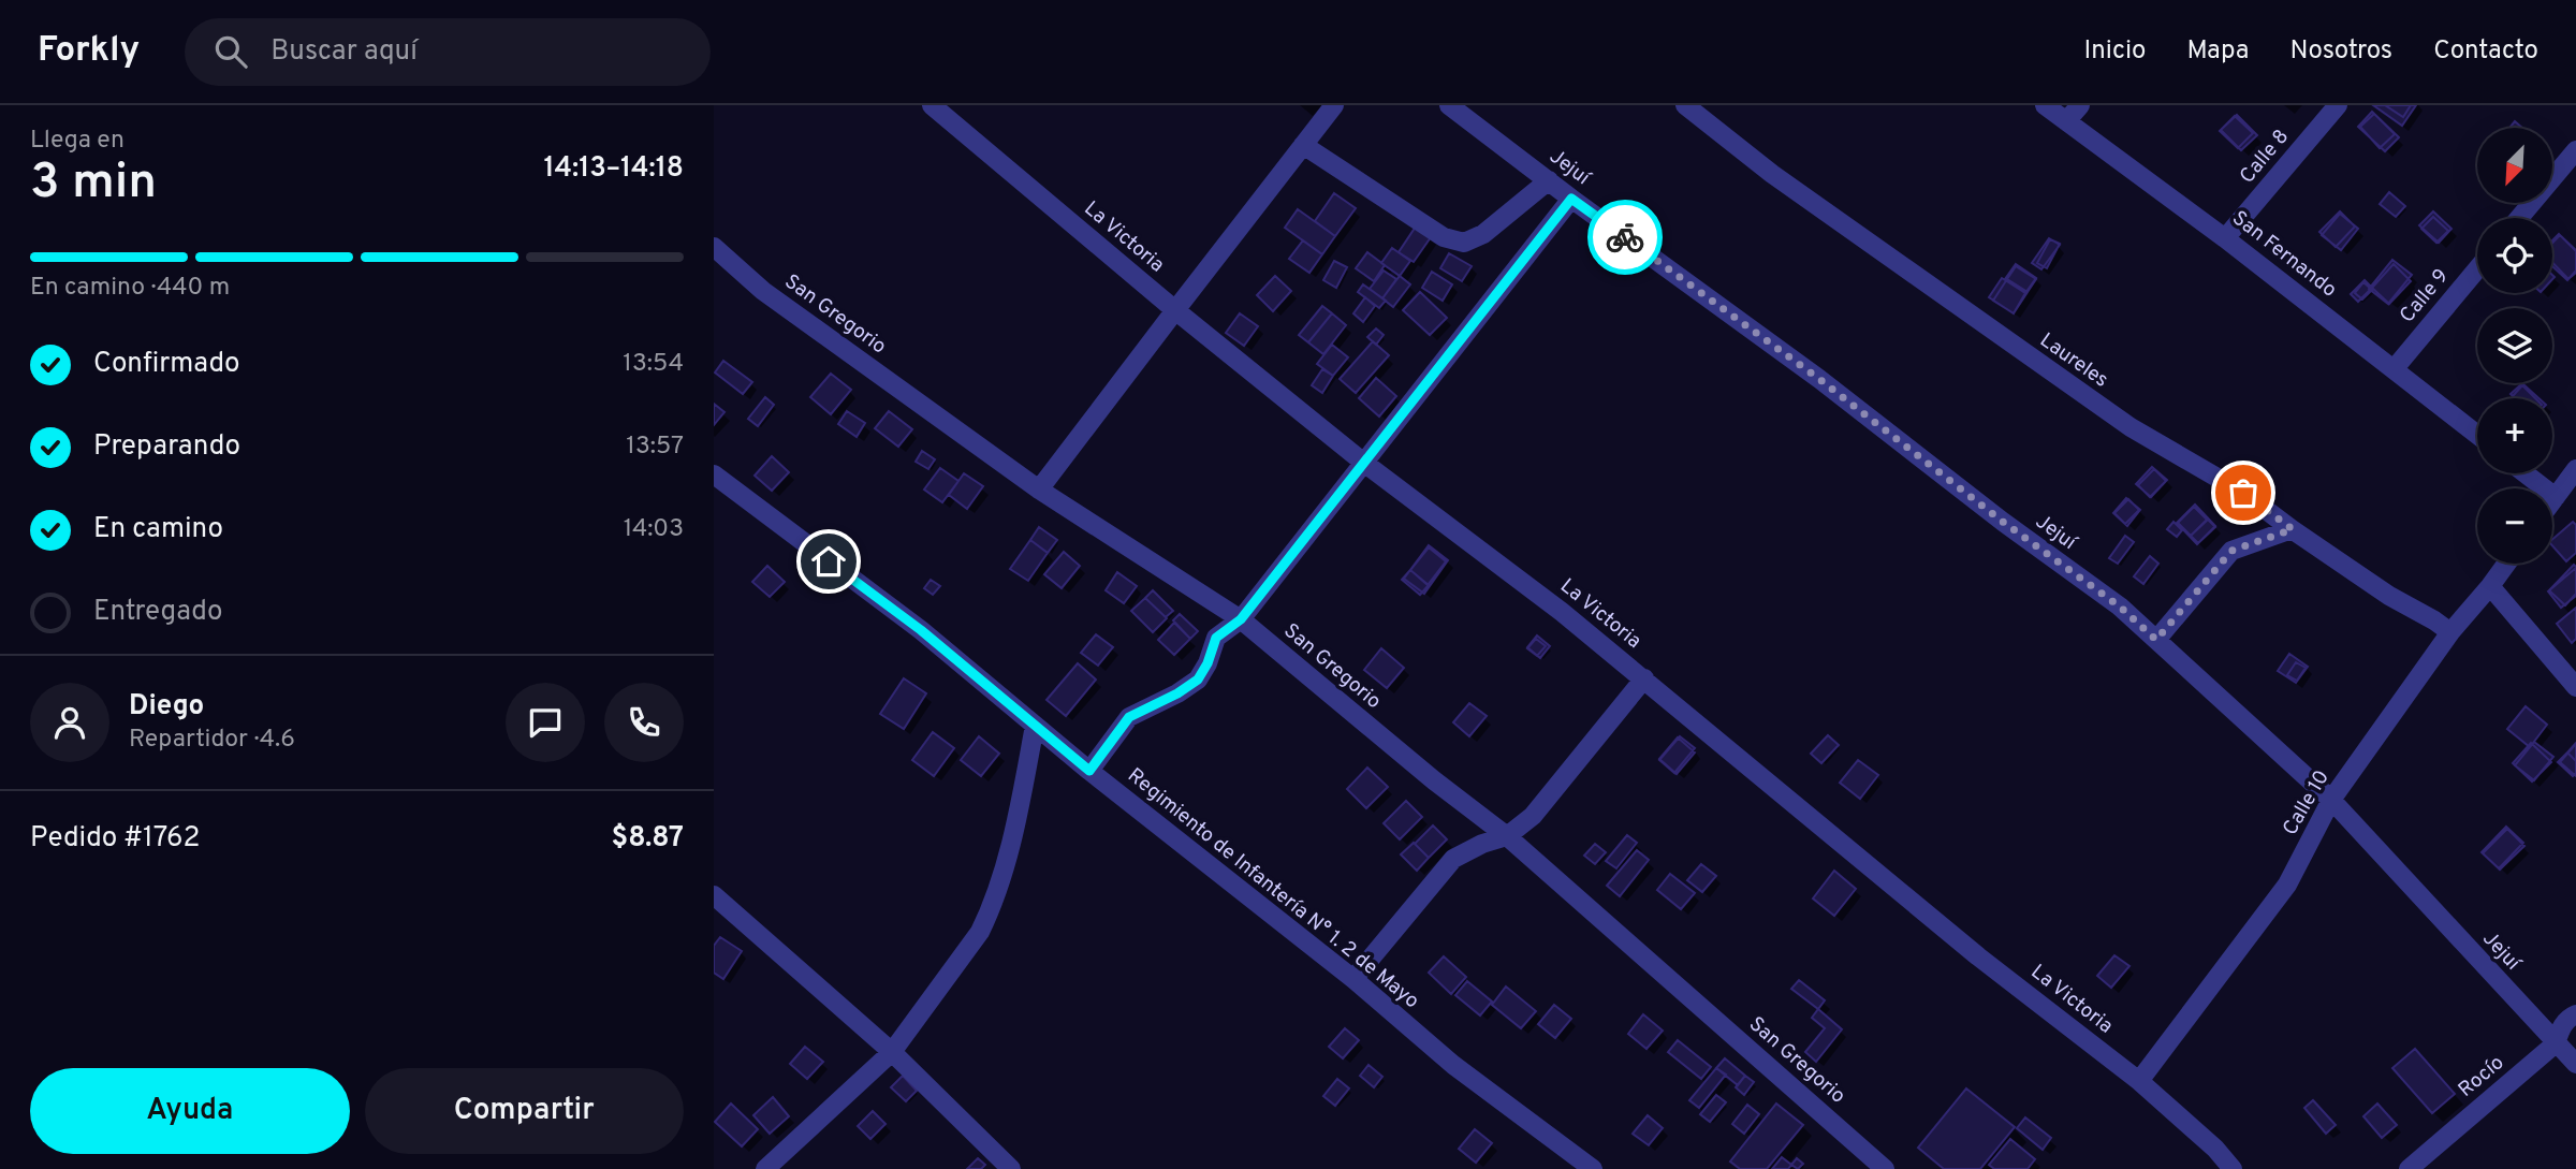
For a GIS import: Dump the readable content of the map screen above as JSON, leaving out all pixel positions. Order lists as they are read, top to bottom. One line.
{"streets":{"street":["Calle 8","Jejuí","La Victoria","San Fernando","Calle 9","San Gregorio","Laureles","Calle 10","Regimiento de Infantería N° 1. 2 de Mayo","Rocío"]},"crossings":[["Calle 8","San Fernando"],["Jejuí","Calle 10"],["Jejuí","Rocío"],["La Victoria","Calle 10"],["San Fernando","Calle 9"],["Laureles","Calle 10"]],"north":"bottom left","page":{"header":"Forkly","search":"Buscar aquí","nav":["Inicio","Mapa","Nosotros","Contacto"],"heading":["3 min","Llega en","14:13–14:18"],"panel":["Diego","Repartidor · 4.6","Pedido #1762","$8.87"],"map_buttons":["+","−"],"bar":"En camino · 440 m","list":[["Confirmado","13:54"],["Preparando","13:57"],["En camino","14:03"],"Entregado"],"buttons":["Ayuda","Compartir"]}}
